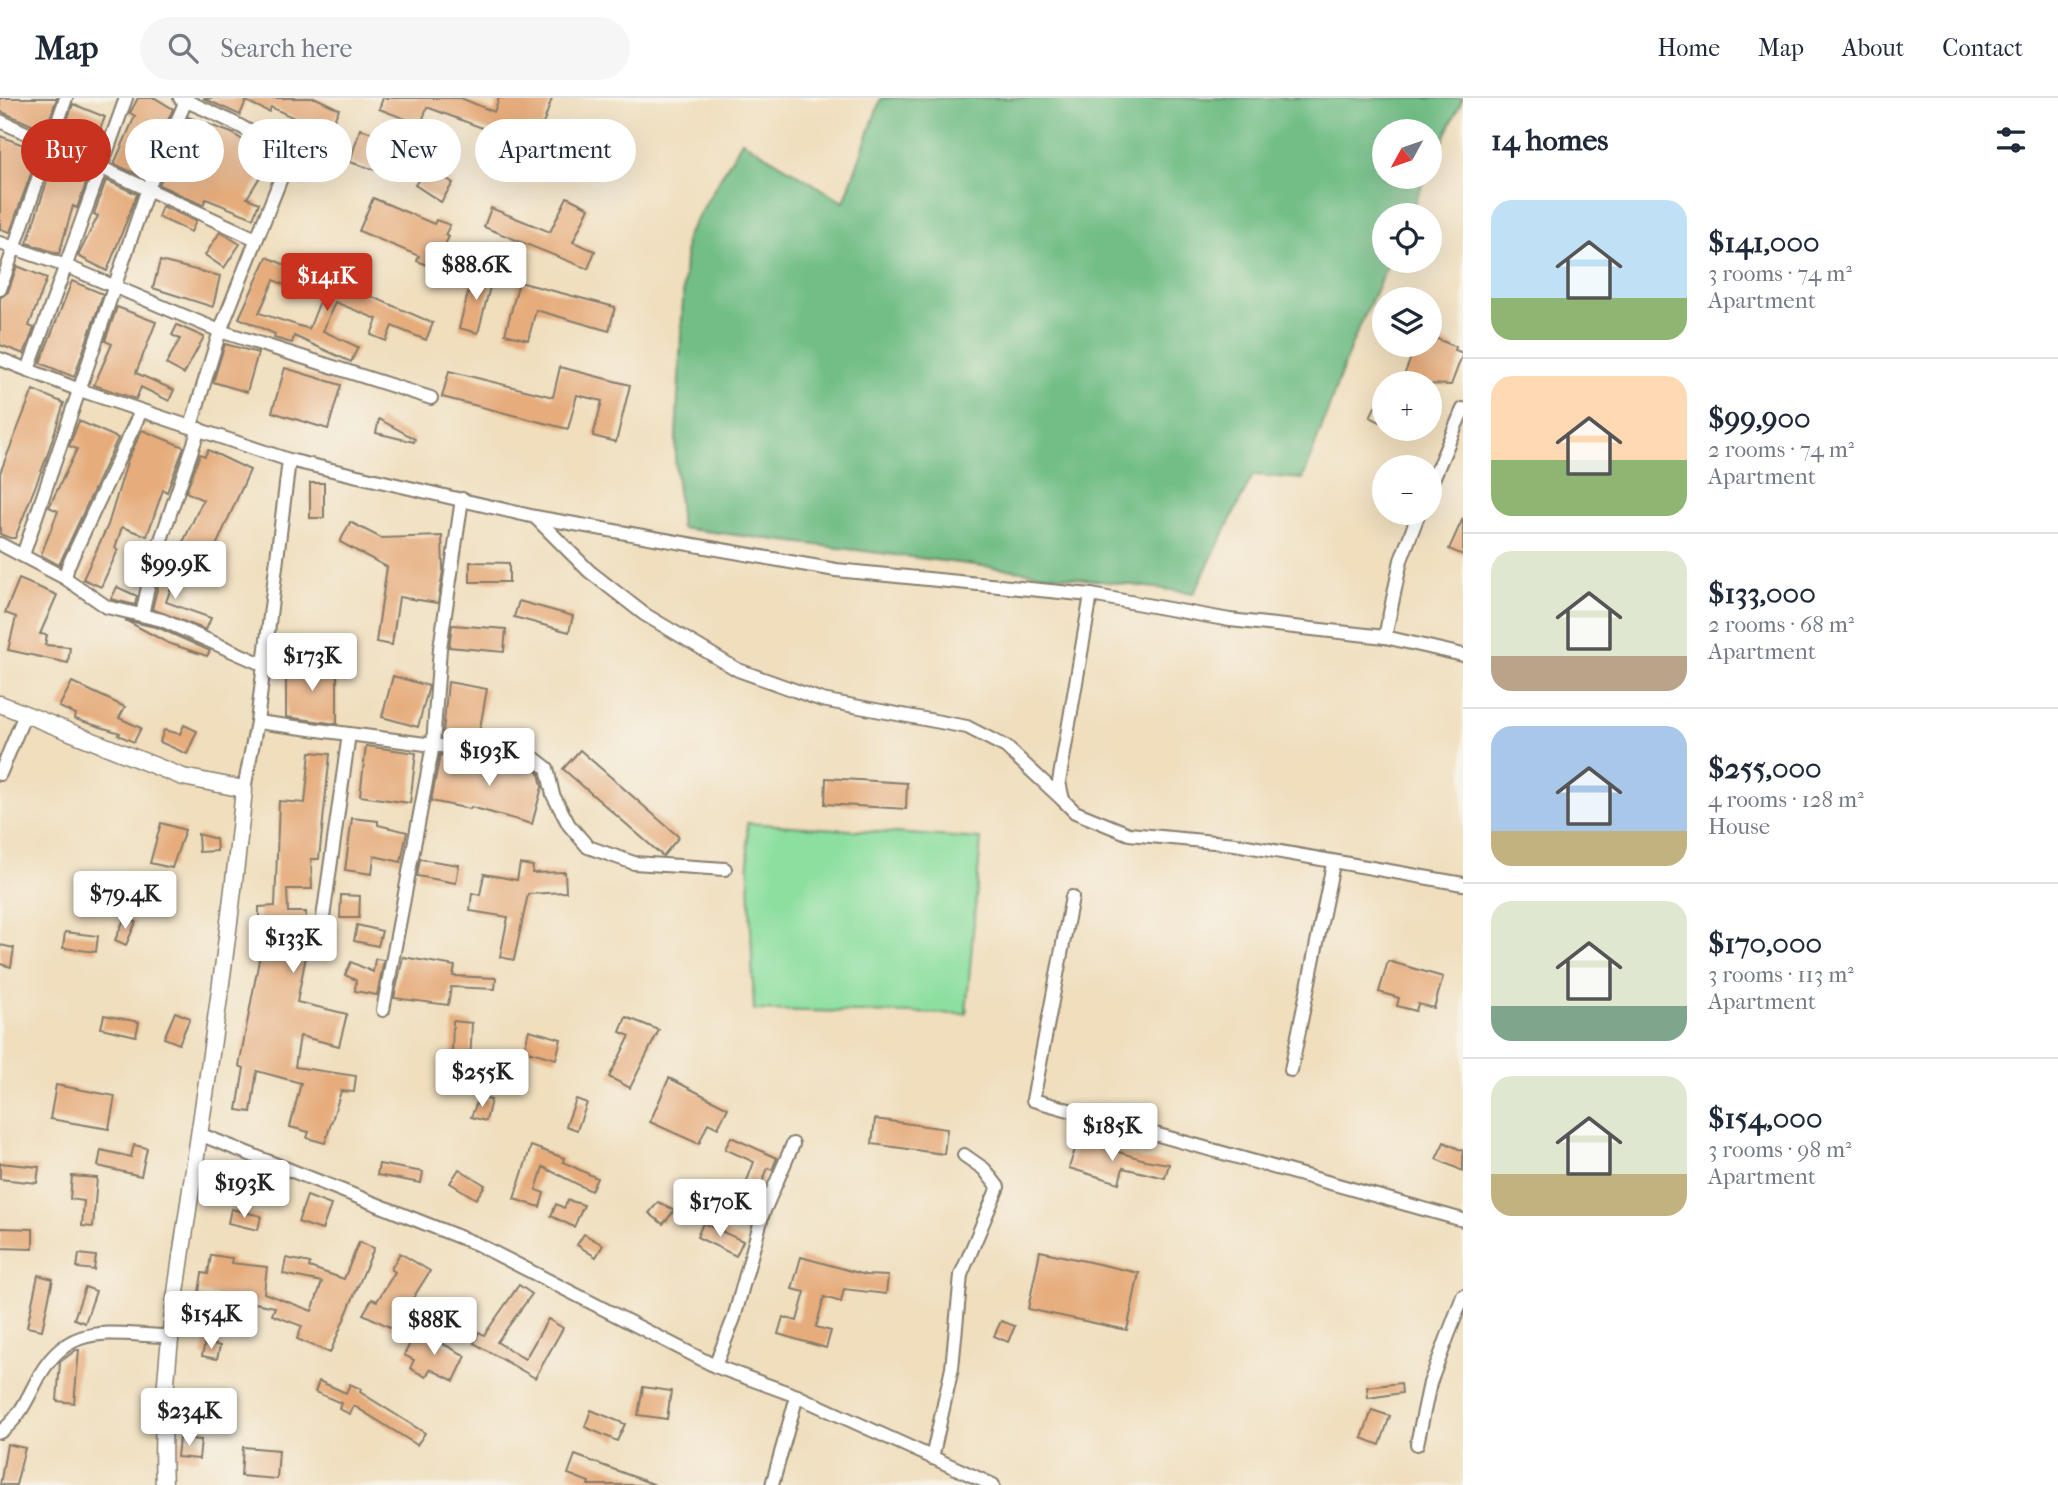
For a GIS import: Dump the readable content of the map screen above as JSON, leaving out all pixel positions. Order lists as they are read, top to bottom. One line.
{"north":"bottom left","page":{"header":"Map","search":"Search here","nav":["Home","Map","About","Contact"],"heading":"14 homes","map_buttons":["+","−"],"chip":["Buy","Rent","Filters","New","Apartment"],"list":[{"name":"$141,000","note":"3 rooms · 74 m² · Apartment"},{"name":"$99,900","note":"2 rooms · 74 m² · Apartment"},{"name":"$133,000","note":"2 rooms · 68 m² · Apartment"},{"name":"$255,000","note":"4 rooms · 128 m² · House"},{"name":"$170,000","note":"3 rooms · 113 m² · Apartment"},{"name":"$154,000","note":"3 rooms · 98 m² · Apartment"}],"price":["$88.6K","$141K","$99.9K","$173K","$193K","$79.4K","$133K","$255K","$185K","$193K","$170K","$154K","$88K","$234K"]}}
